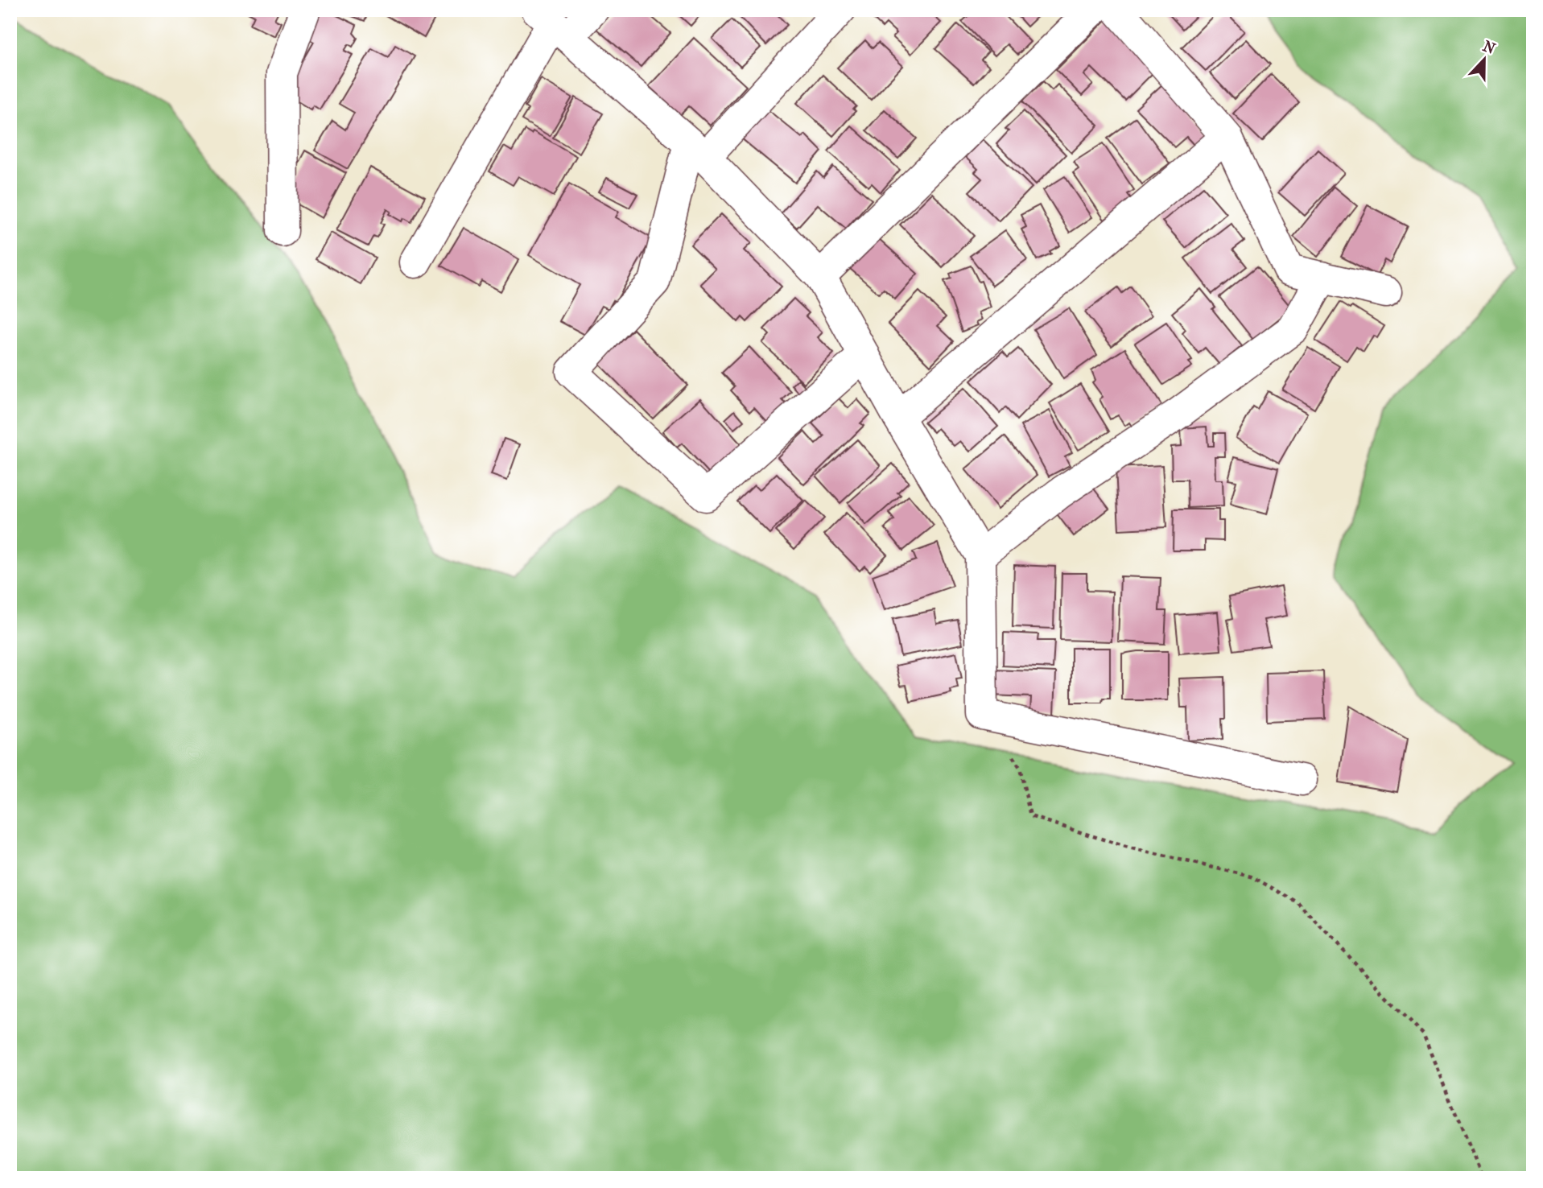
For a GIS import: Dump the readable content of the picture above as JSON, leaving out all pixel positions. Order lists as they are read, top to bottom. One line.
{"north":"top"}
